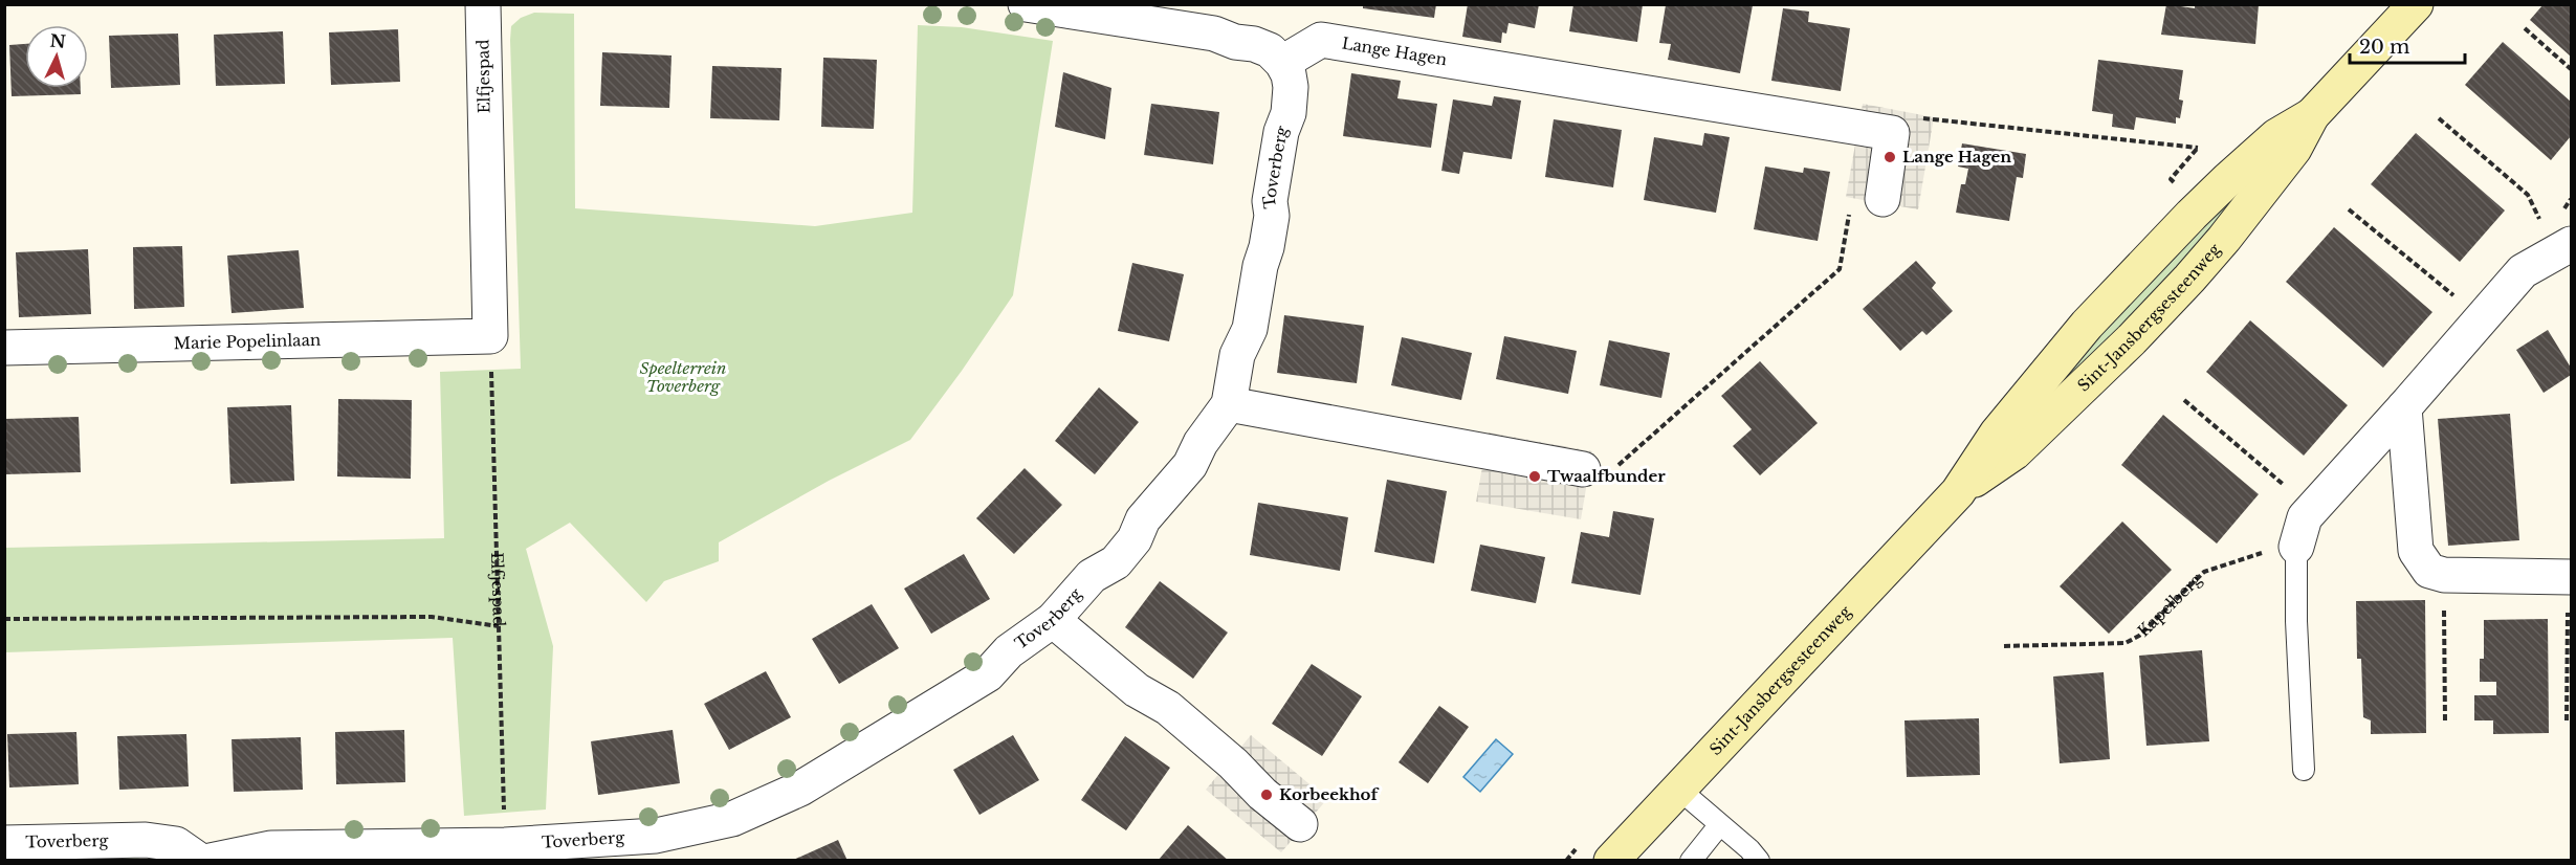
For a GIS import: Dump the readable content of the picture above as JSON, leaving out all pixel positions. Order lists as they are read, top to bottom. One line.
{"streets":{"main road":["Sint-Jansbergsesteenweg"],"street":["Lange Hagen","Elfjespad","Toverberg","Marie Popelinlaan"],"path":["Kapelberg"]},"crossings":[["Lange Hagen","Toverberg"],["Elfjespad","Toverberg"],["Elfjespad","Marie Popelinlaan"]],"parks":["Speelterrein Toverberg"],"places":["Lange Hagen","Twaalfbunder","Korbeekhof"],"scale_bar":"20 m","north":"top"}
